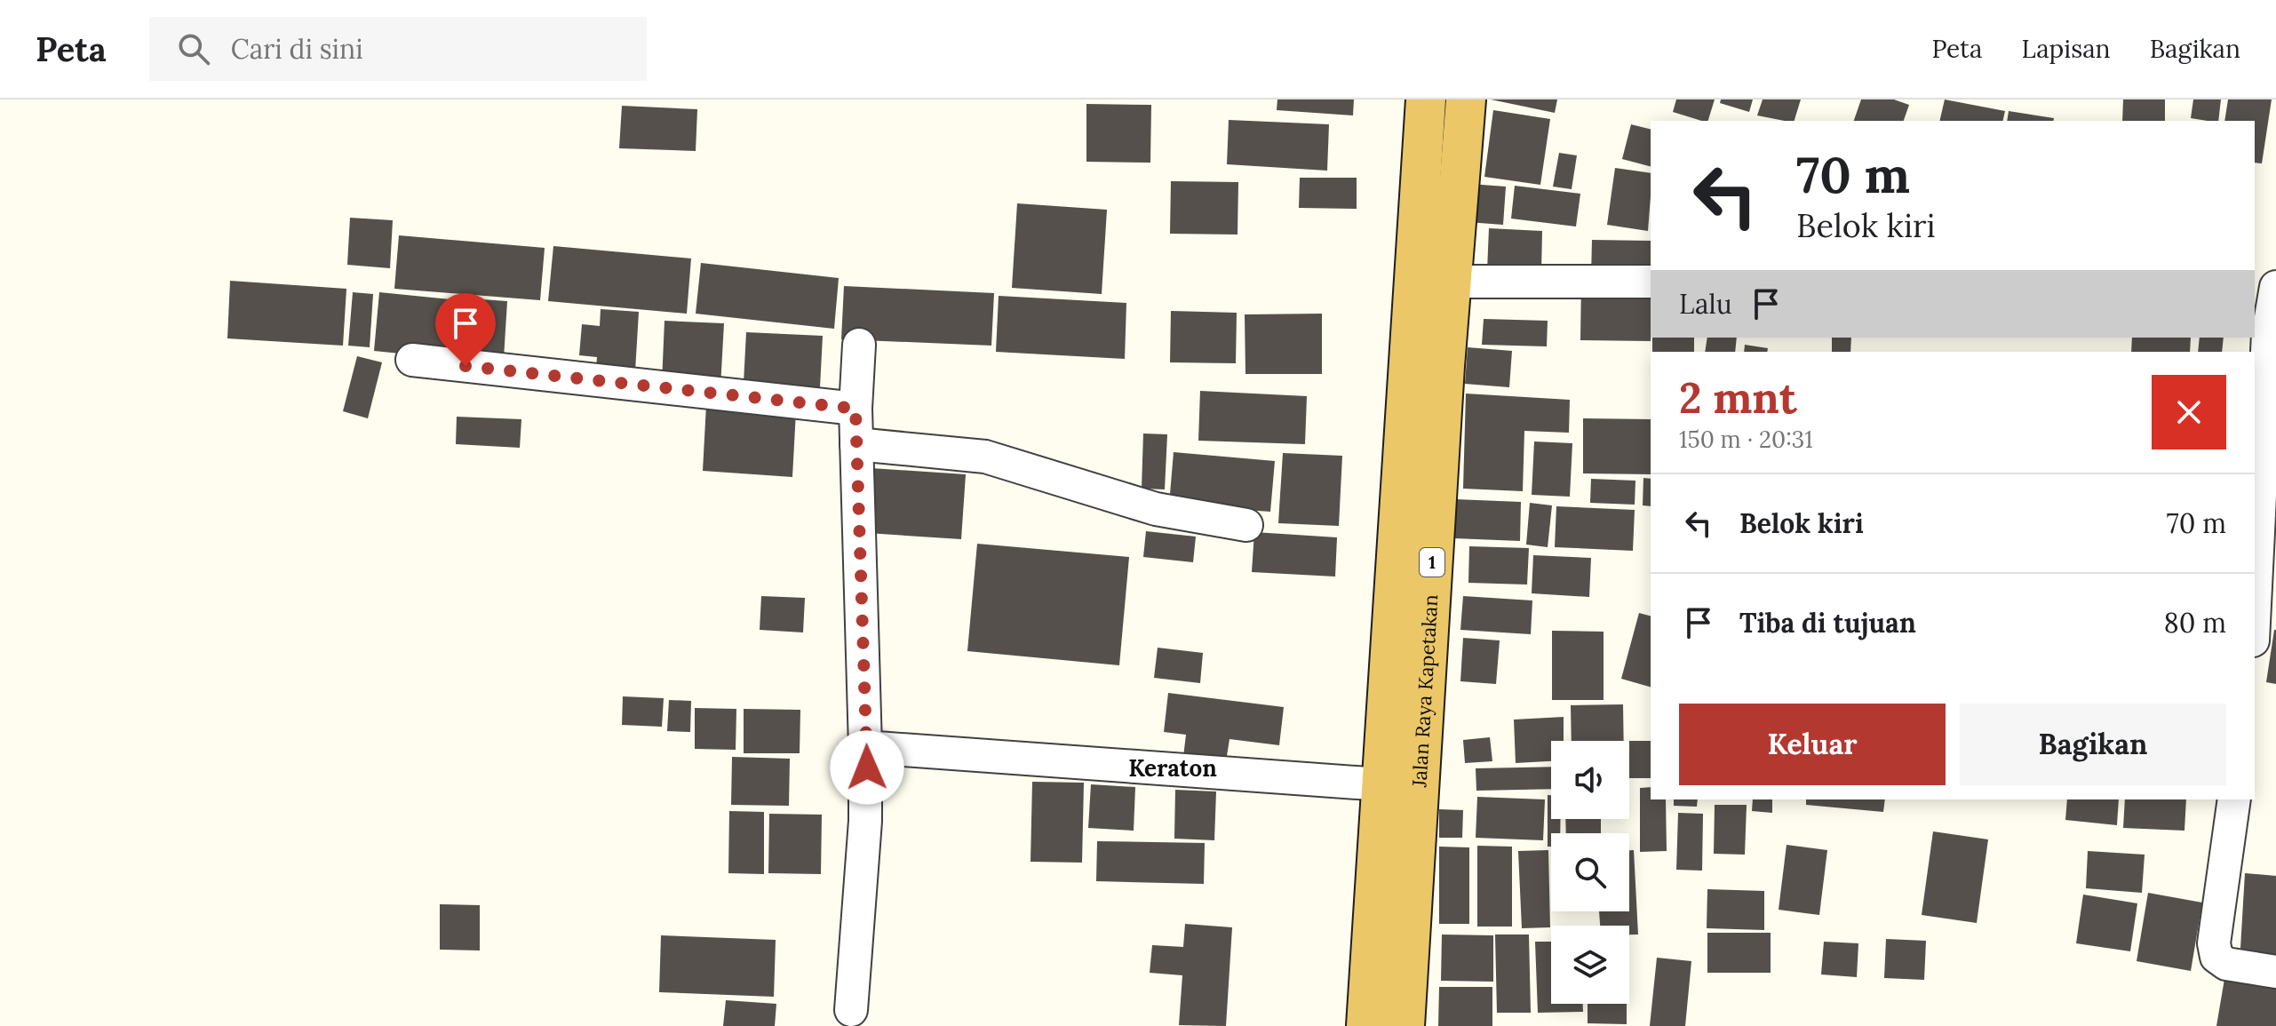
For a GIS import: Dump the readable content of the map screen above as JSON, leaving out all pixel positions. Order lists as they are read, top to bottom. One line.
{"streets":{"highway":["1","Jalan Raya Kapetakan"]},"districts":["Keraton"],"page":{"header":"Peta","search":"Cari di sini","nav":["Peta","Lapisan","Bagikan"],"turn":["70 m","Belok kiri"],"then":"Lalu","heading":["2 mnt","150 m · 20:31"],"list":[{"name":"Belok kiri","value":"70 m"},{"name":"Tiba di tujuan","value":"80 m"}],"buttons":["Keluar","Bagikan"]}}
